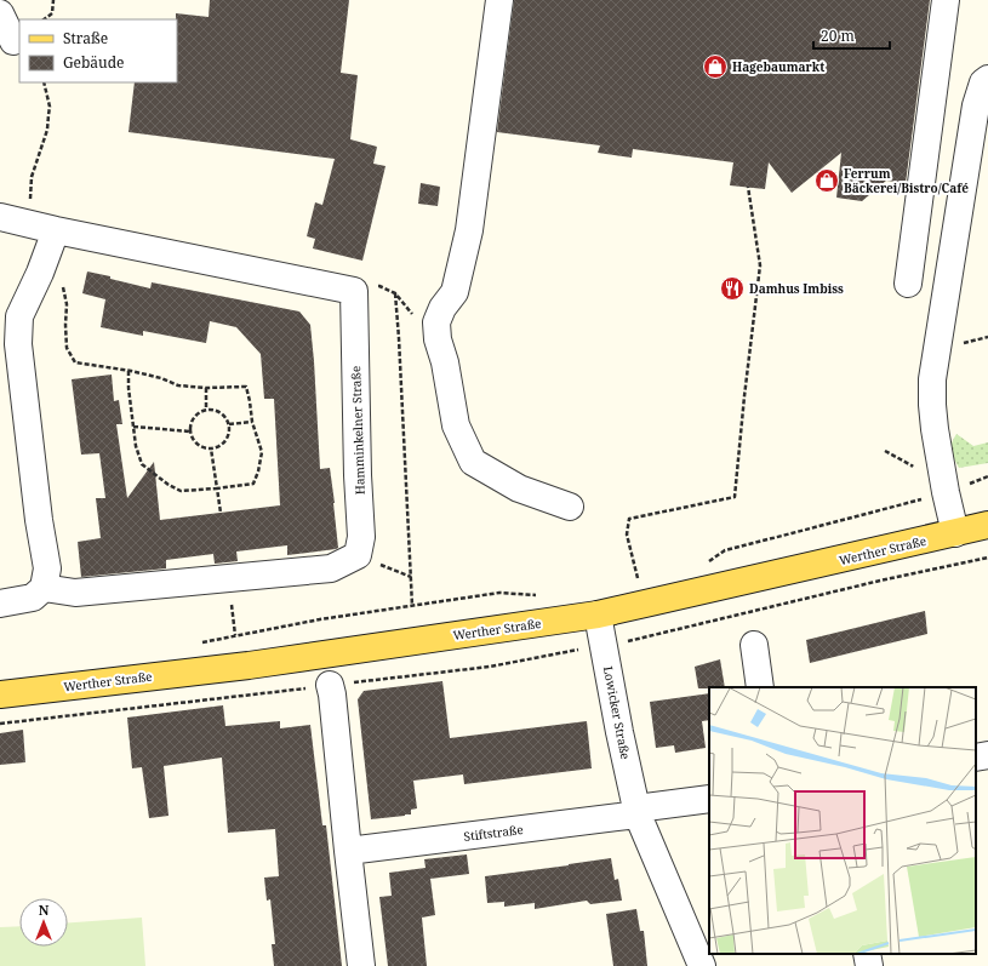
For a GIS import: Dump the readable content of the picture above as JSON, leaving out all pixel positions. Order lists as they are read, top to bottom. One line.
{"streets":{"main road":["Werther Straße"],"street":["Hamminkelner Straße","Lowicker Straße","Stiftstraße"]},"crossings":[["Werther Straße","Lowicker Straße"],["Lowicker Straße","Stiftstraße"]],"places":{"shop":["Hagebaumarkt","Ferrum Bäckerei/Bistro/Café"],"restaurant":["Damhus Imbiss"]},"legend":["Straße","Gebäude"],"scale_bar":"20 m","north":"top"}
